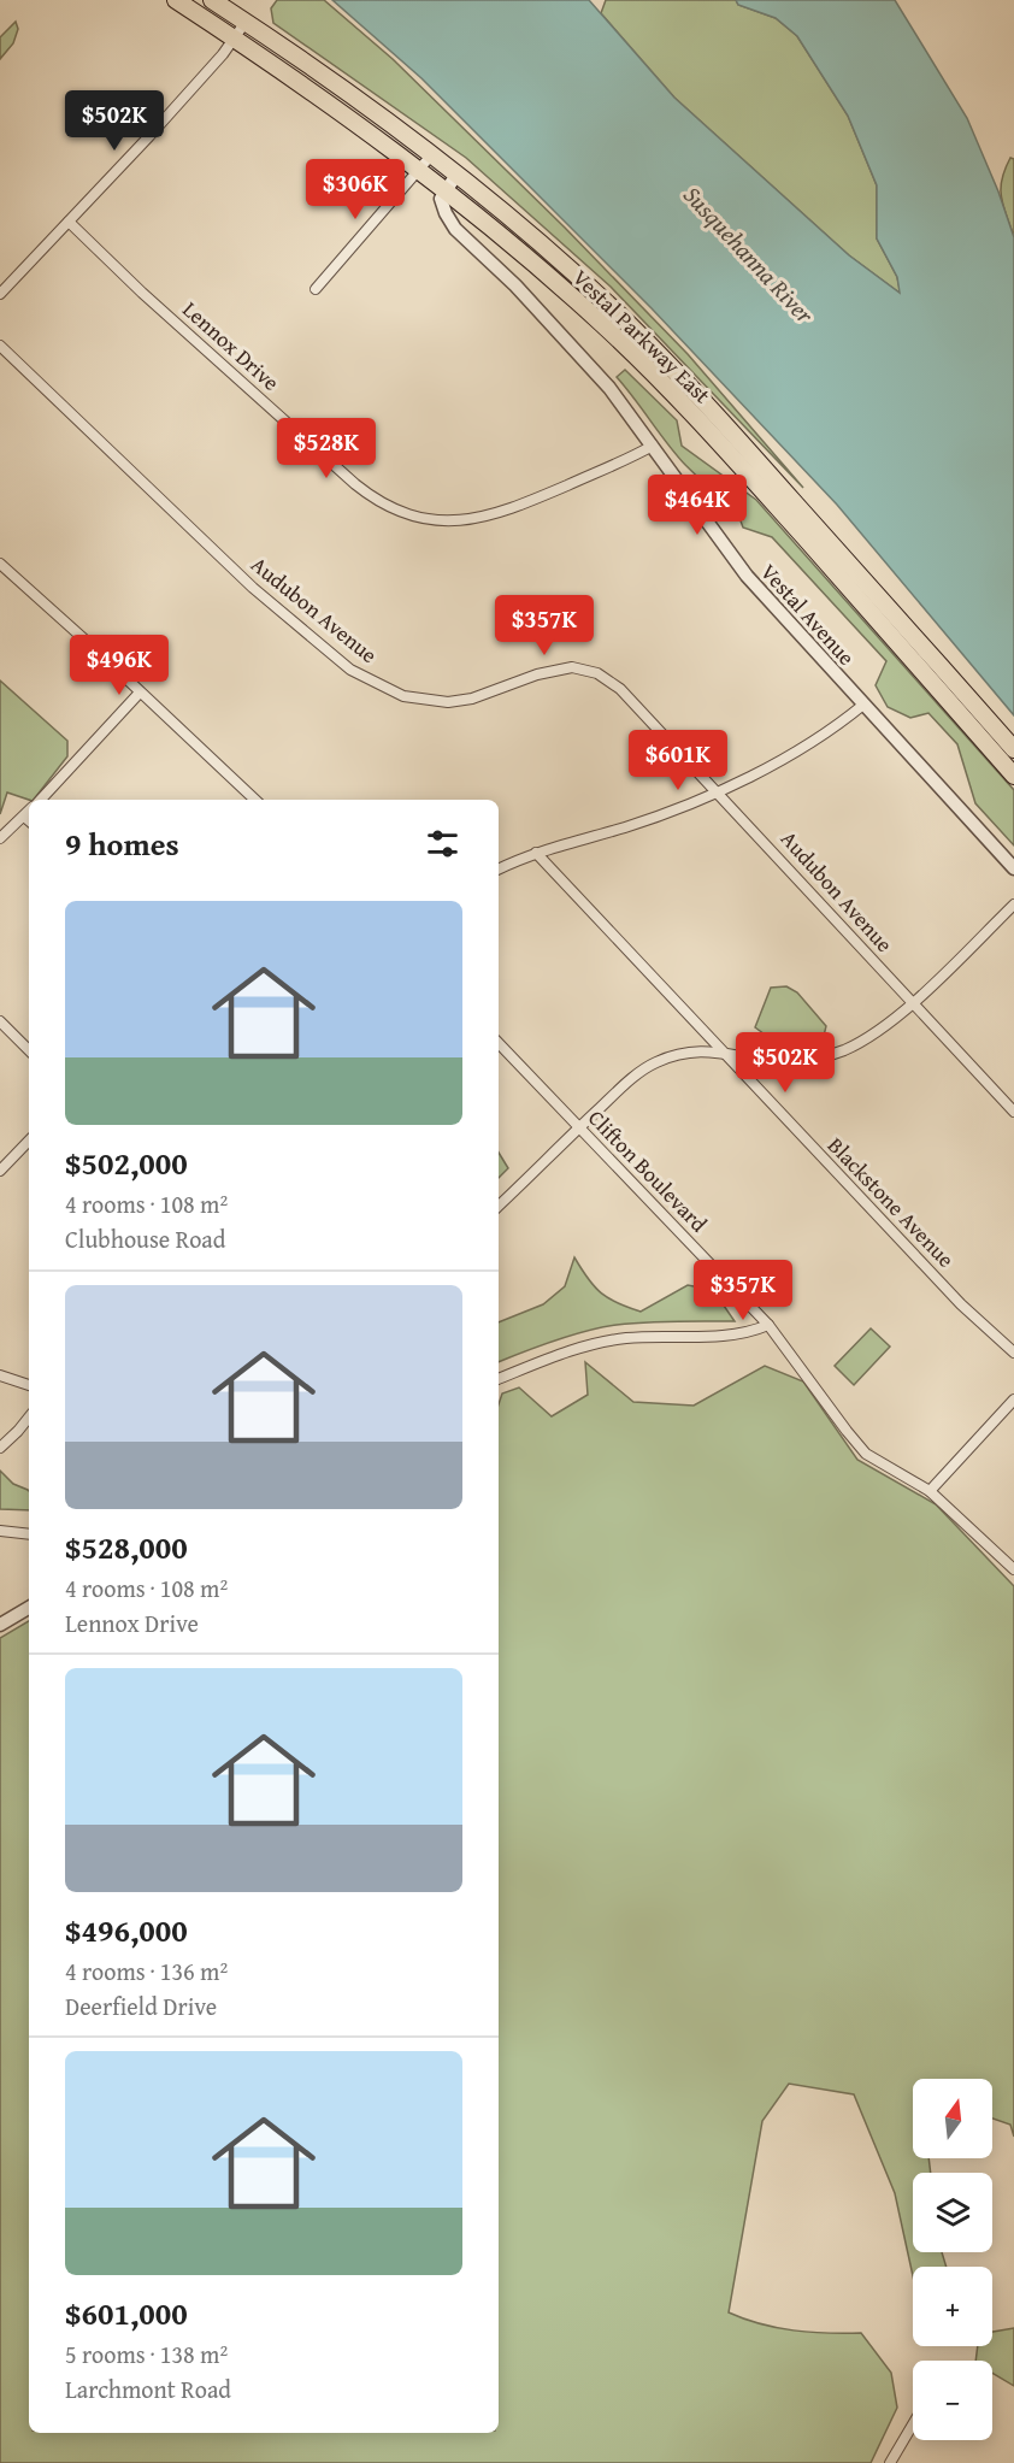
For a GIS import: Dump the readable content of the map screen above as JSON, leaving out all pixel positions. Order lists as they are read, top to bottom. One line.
{"streets":{"main road":["Vestal Parkway East"],"street":["Lennox Drive","Audubon Avenue","Vestal Avenue","Clifton Boulevard","Blackstone Avenue"]},"crossings":[["Vestal Parkway East","Vestal Avenue"],["Lennox Drive","Vestal Avenue"]],"water":["Susquehanna River"],"north":"top","page":{"price":["$502K","$306K","$528K","$464K","$357K","$496K","$601K","$502K","$357K"],"heading":"9 homes","list":[{"name":"$502,000","note":"4 rooms · 108 m² · Clubhouse Road"},{"name":"$528,000","note":"4 rooms · 108 m² · Lennox Drive"},{"name":"$496,000","note":"4 rooms · 136 m² · Deerfield Drive"},{"name":"$601,000","note":"5 rooms · 138 m² · Larchmont Road"}],"map_buttons":["+","−"]}}
